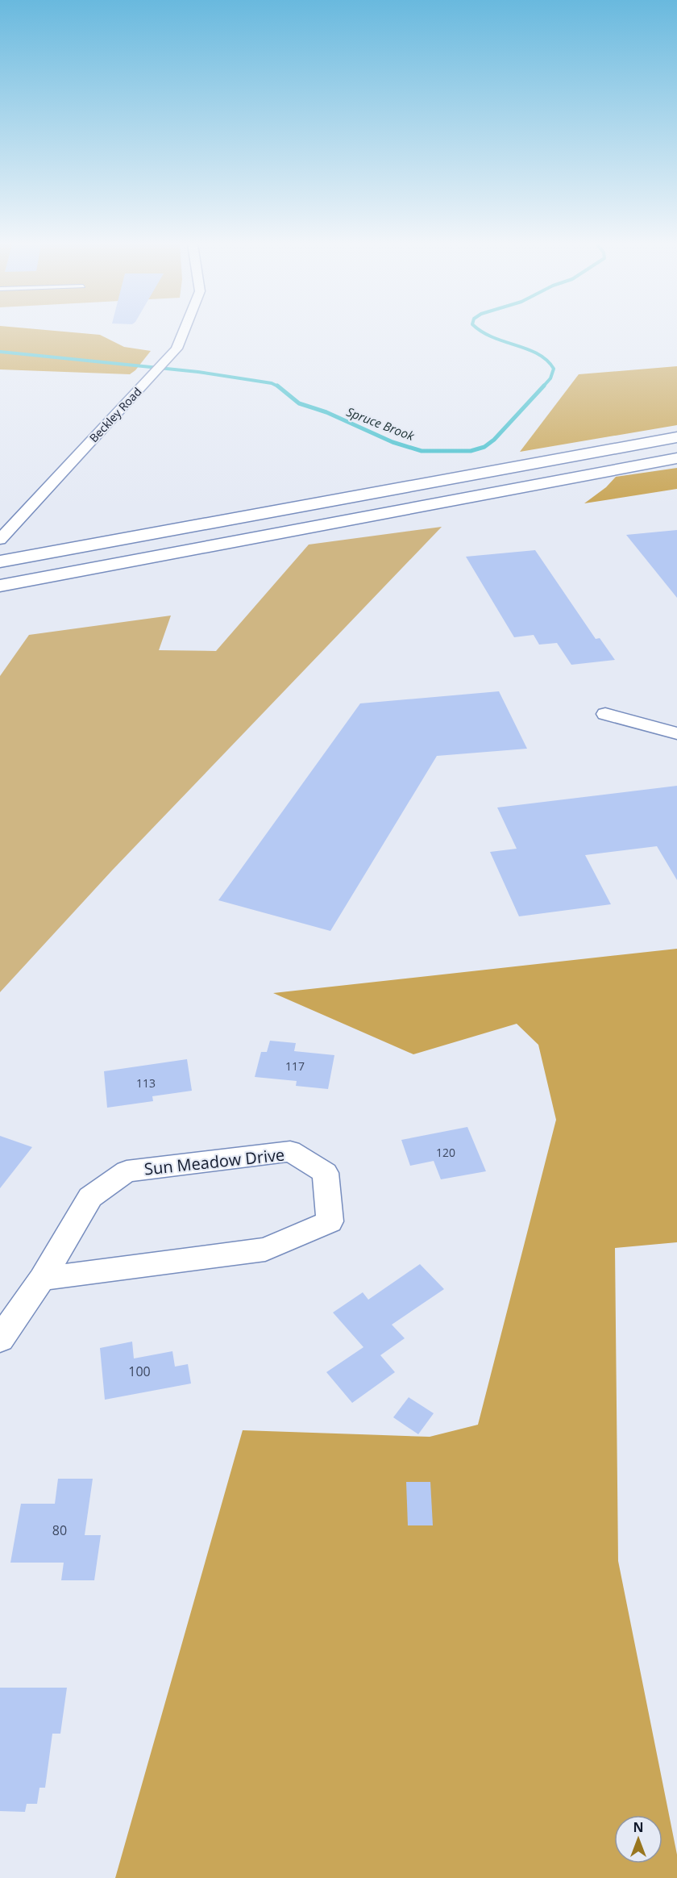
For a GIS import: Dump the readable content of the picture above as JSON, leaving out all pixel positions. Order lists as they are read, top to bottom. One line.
{"streets":{"street":["Beckley Road","Sun Meadow Drive"]},"water":["Spruce Brook"],"house_numbers":["117","113","120","100","80"],"north":"top"}
